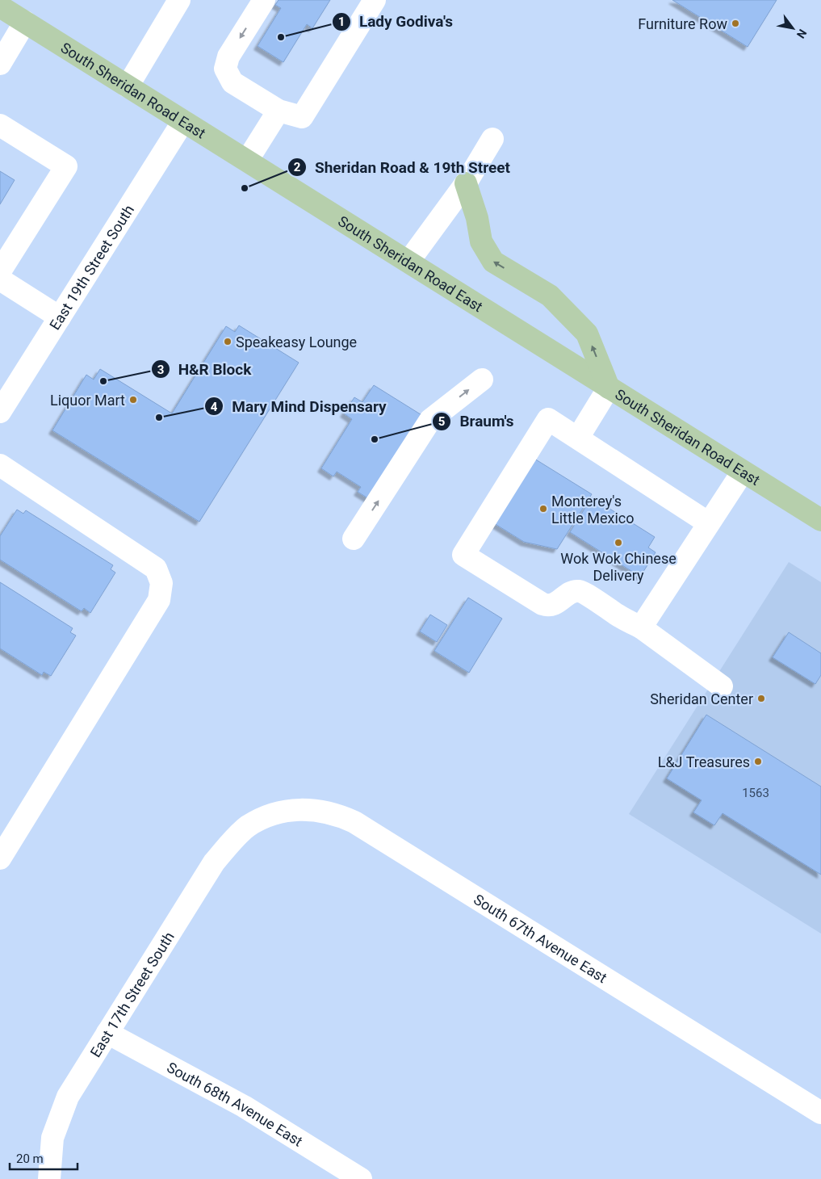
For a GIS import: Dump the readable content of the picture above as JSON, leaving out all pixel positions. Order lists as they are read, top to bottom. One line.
{"streets":{"main road":["South Sheridan Road East"],"street":["East 19th Street South","South 67th Avenue East","East 17th Street South","South 68th Avenue East"]},"crossings":[["South Sheridan Road East","East 19th Street South"],["South 67th Avenue East","East 17th Street South"],["East 17th Street South","South 68th Avenue East"]],"places":["Furniture Row","Lady Godiva's","Sheridan Road & 19th Street","Speakeasy Lounge","H&R Block","Liquor Mart","Mary Mind Dispensary","Braum's","Monterey's Little Mexico","Wok Wok Chinese Delivery","Sheridan Center","L&J Treasures"],"house_numbers":["1563"],"scale_bar":"20 m","north":"bottom right"}
